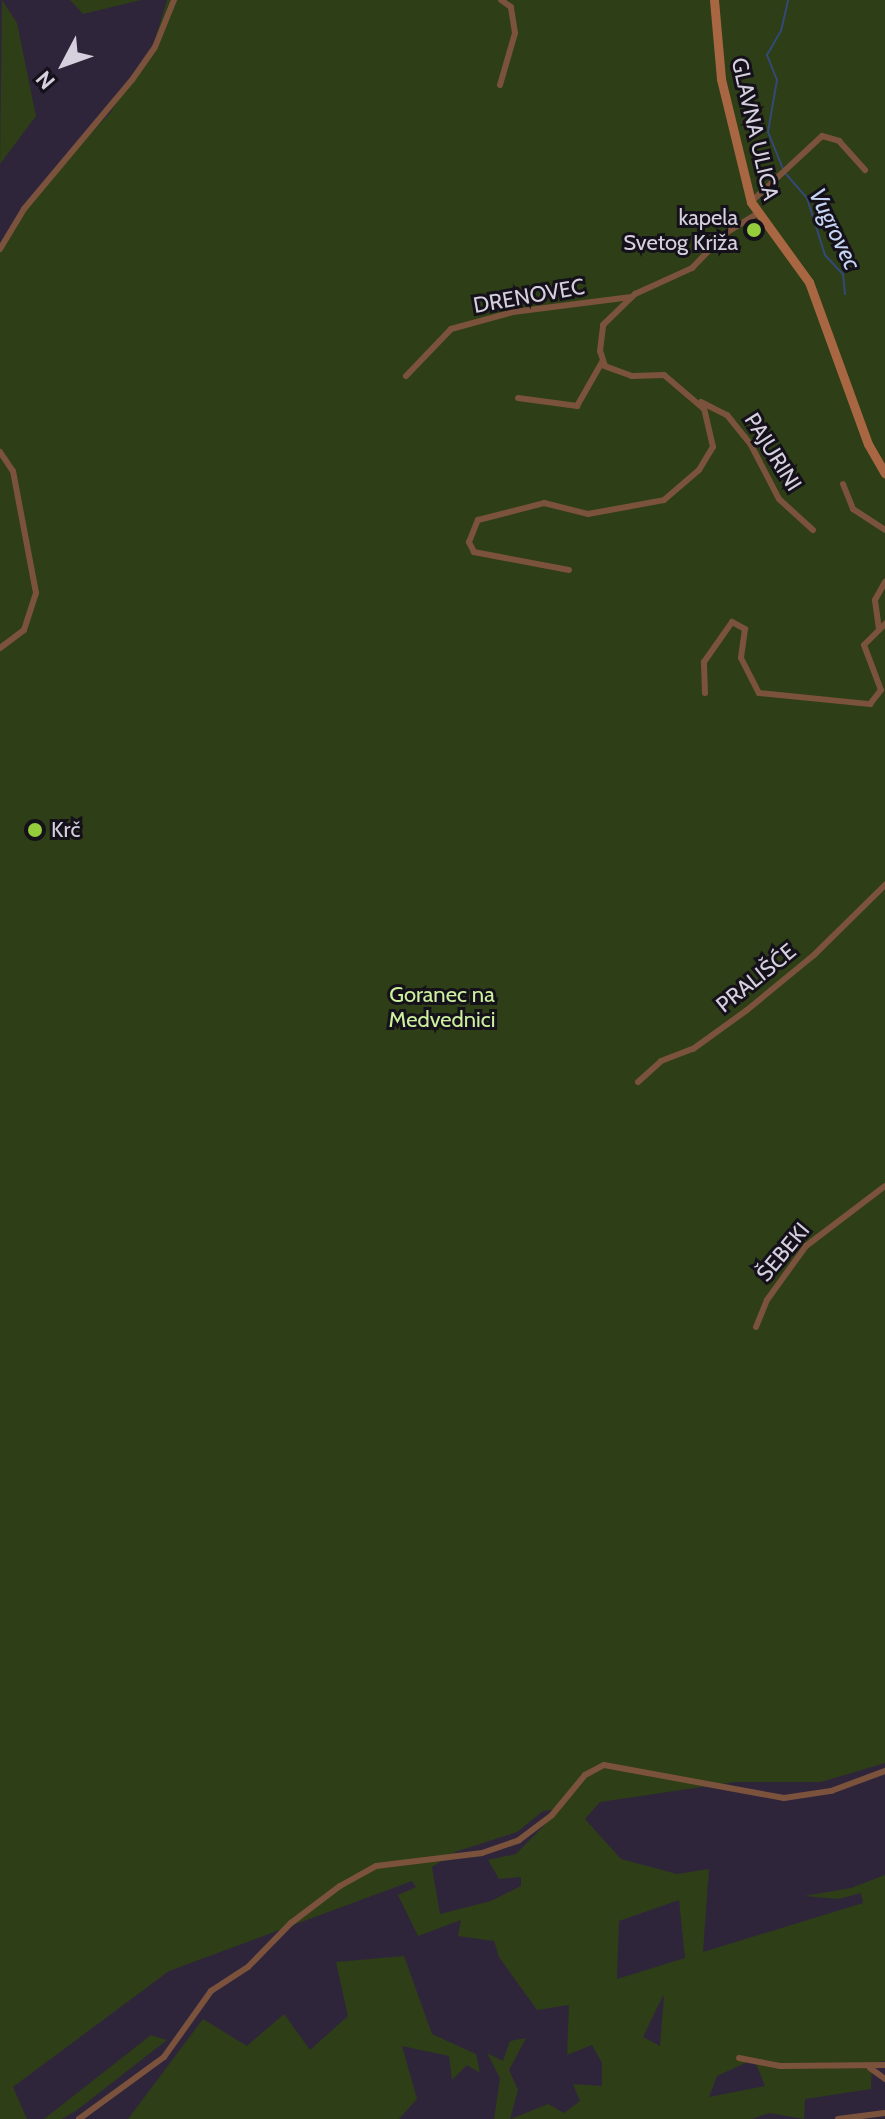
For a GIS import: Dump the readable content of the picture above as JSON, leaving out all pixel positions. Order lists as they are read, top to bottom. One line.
{"streets":{"main road":["GLAVNA ULICA"],"street":["DRENOVEC","PAJURINI","PRALIŠĆE","ŠEBEKI"]},"water":["Vugrovec"],"parks":["Goranec na Medvednici"],"places":["kapela Svetog Križa","Krč"],"north":"bottom left"}
